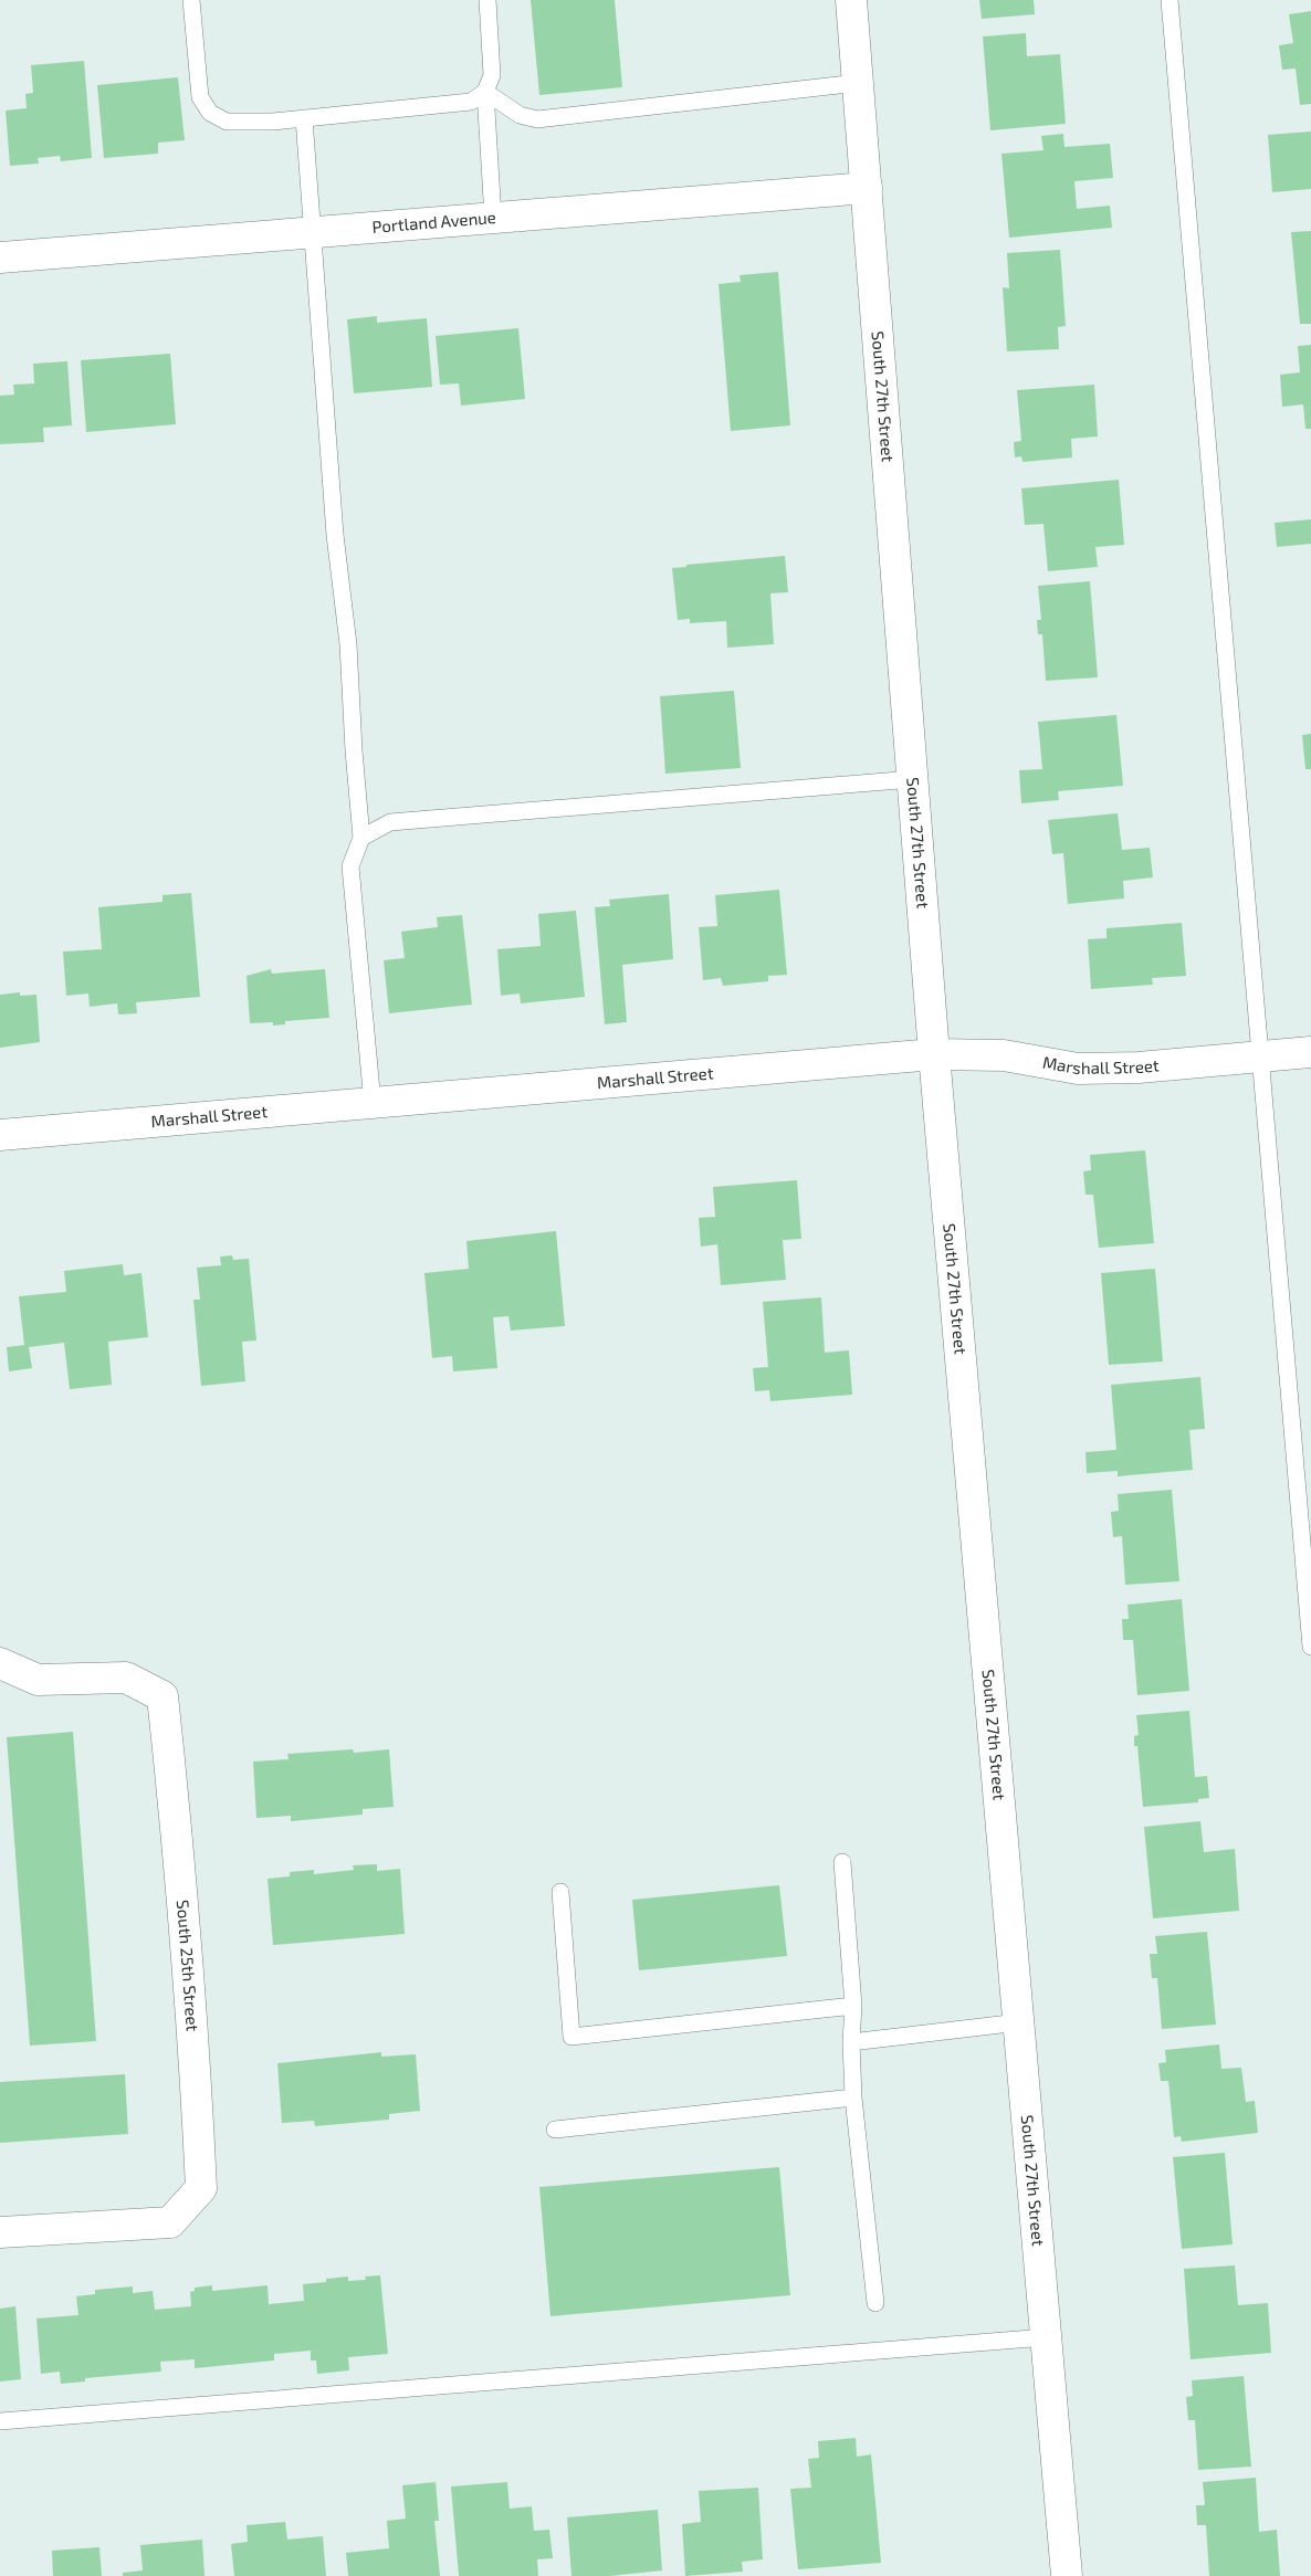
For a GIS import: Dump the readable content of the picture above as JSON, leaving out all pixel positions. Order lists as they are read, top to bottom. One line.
{"streets":{"street":["Portland Avenue","South 27th Street","Marshall Street","South 25th Street"]},"crossings":[["Portland Avenue","South 27th Street"],["South 27th Street","Marshall Street"]]}
